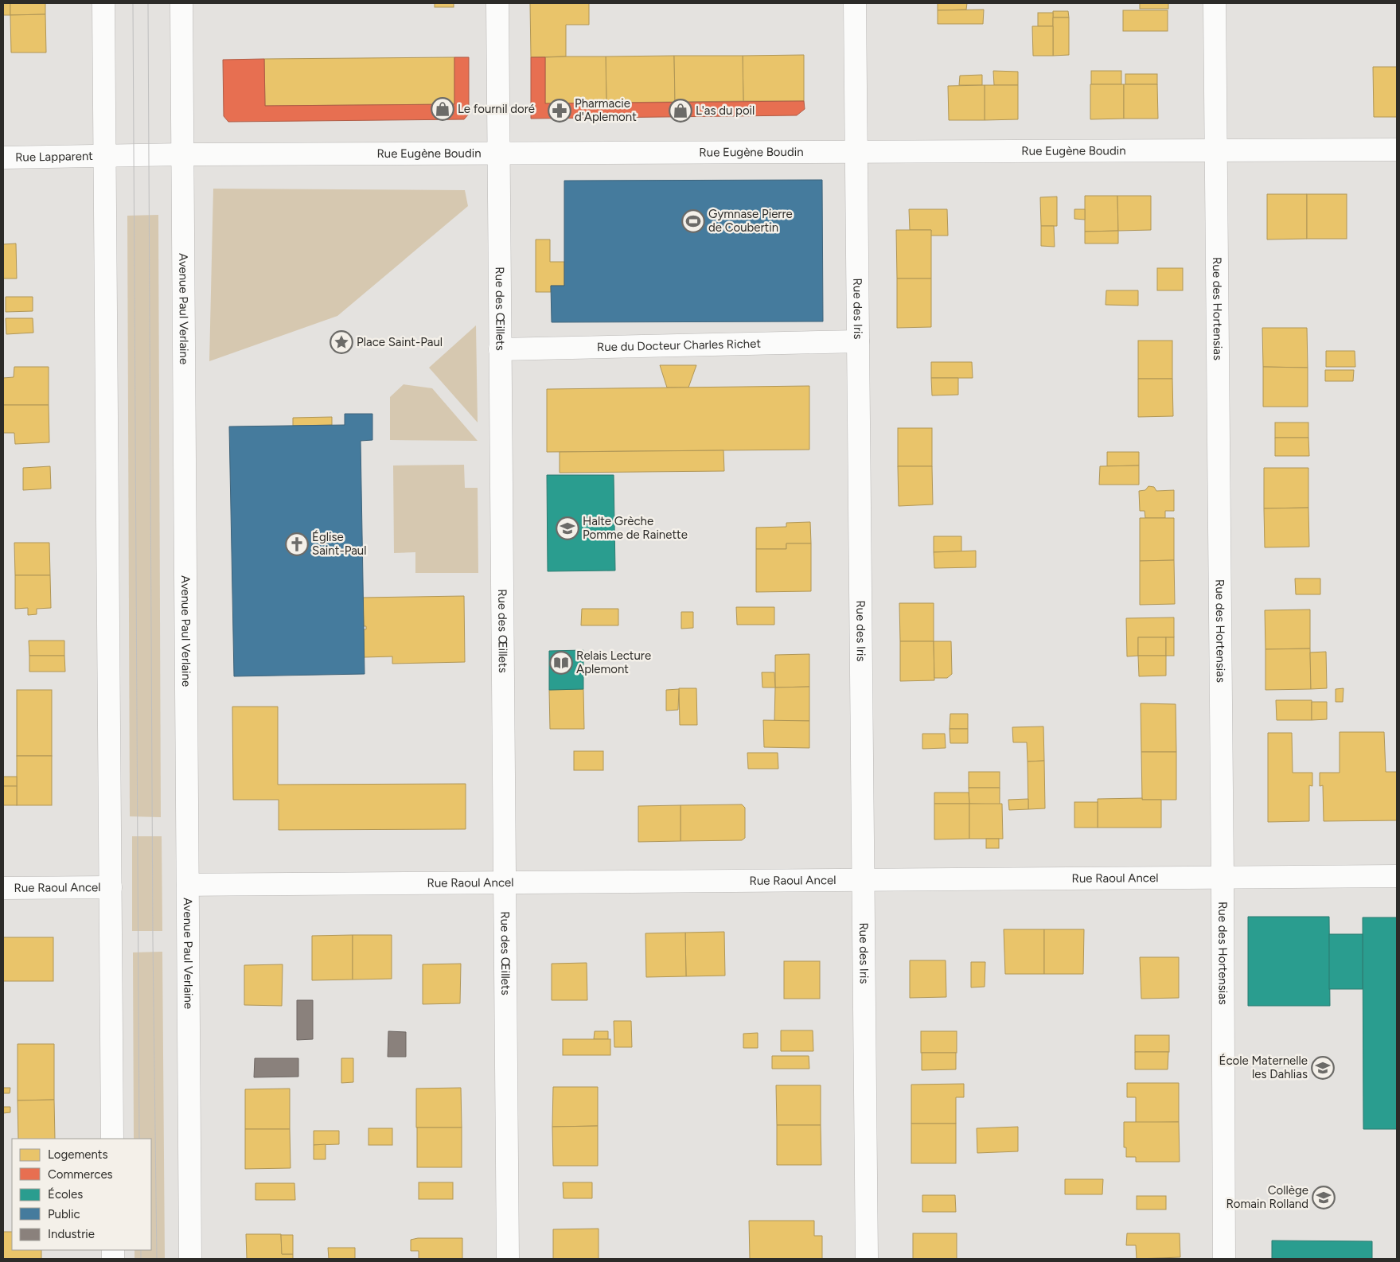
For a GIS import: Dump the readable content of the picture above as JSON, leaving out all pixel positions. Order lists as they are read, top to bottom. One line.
{"streets":{"street":["Rue Eugène Boudin","Rue Lapparent","Avenue Paul Verlaine","Rue des Œillets","Rue des Iris","Rue des Hortensias","Rue du Docteur Charles Richet","Rue Raoul Ancel"]},"crossings":[["Rue Eugène Boudin","Rue Lapparent"],["Rue Eugène Boudin","Avenue Paul Verlaine"],["Rue Eugène Boudin","Rue des Œillets"],["Rue Eugène Boudin","Rue des Iris"],["Rue Eugène Boudin","Rue des Hortensias"],["Avenue Paul Verlaine","Rue Raoul Ancel"],["Rue des Œillets","Rue du Docteur Charles Richet"],["Rue des Œillets","Rue Raoul Ancel"],["Rue des Iris","Rue du Docteur Charles Richet"],["Rue des Iris","Rue Raoul Ancel"],["Rue des Hortensias","Rue Raoul Ancel"]],"places":{"shop":["Le fournil doré","L'as du poil"],"pharmacy":["Pharmacie d'Aplemont"],"sports":["Gymnase Pierre de Coubertin"],"place":["Place Saint-Paul"],"school or university":["Halte Grèche Pomme de Rainette","École Maternelle les Dahlias","Collège Romain Rolland"],"church":["Église Saint-Paul"],"library":["Relais Lecture Aplemont"]},"legend":["Logements","Commerces","Écoles","Public","Industrie"]}
